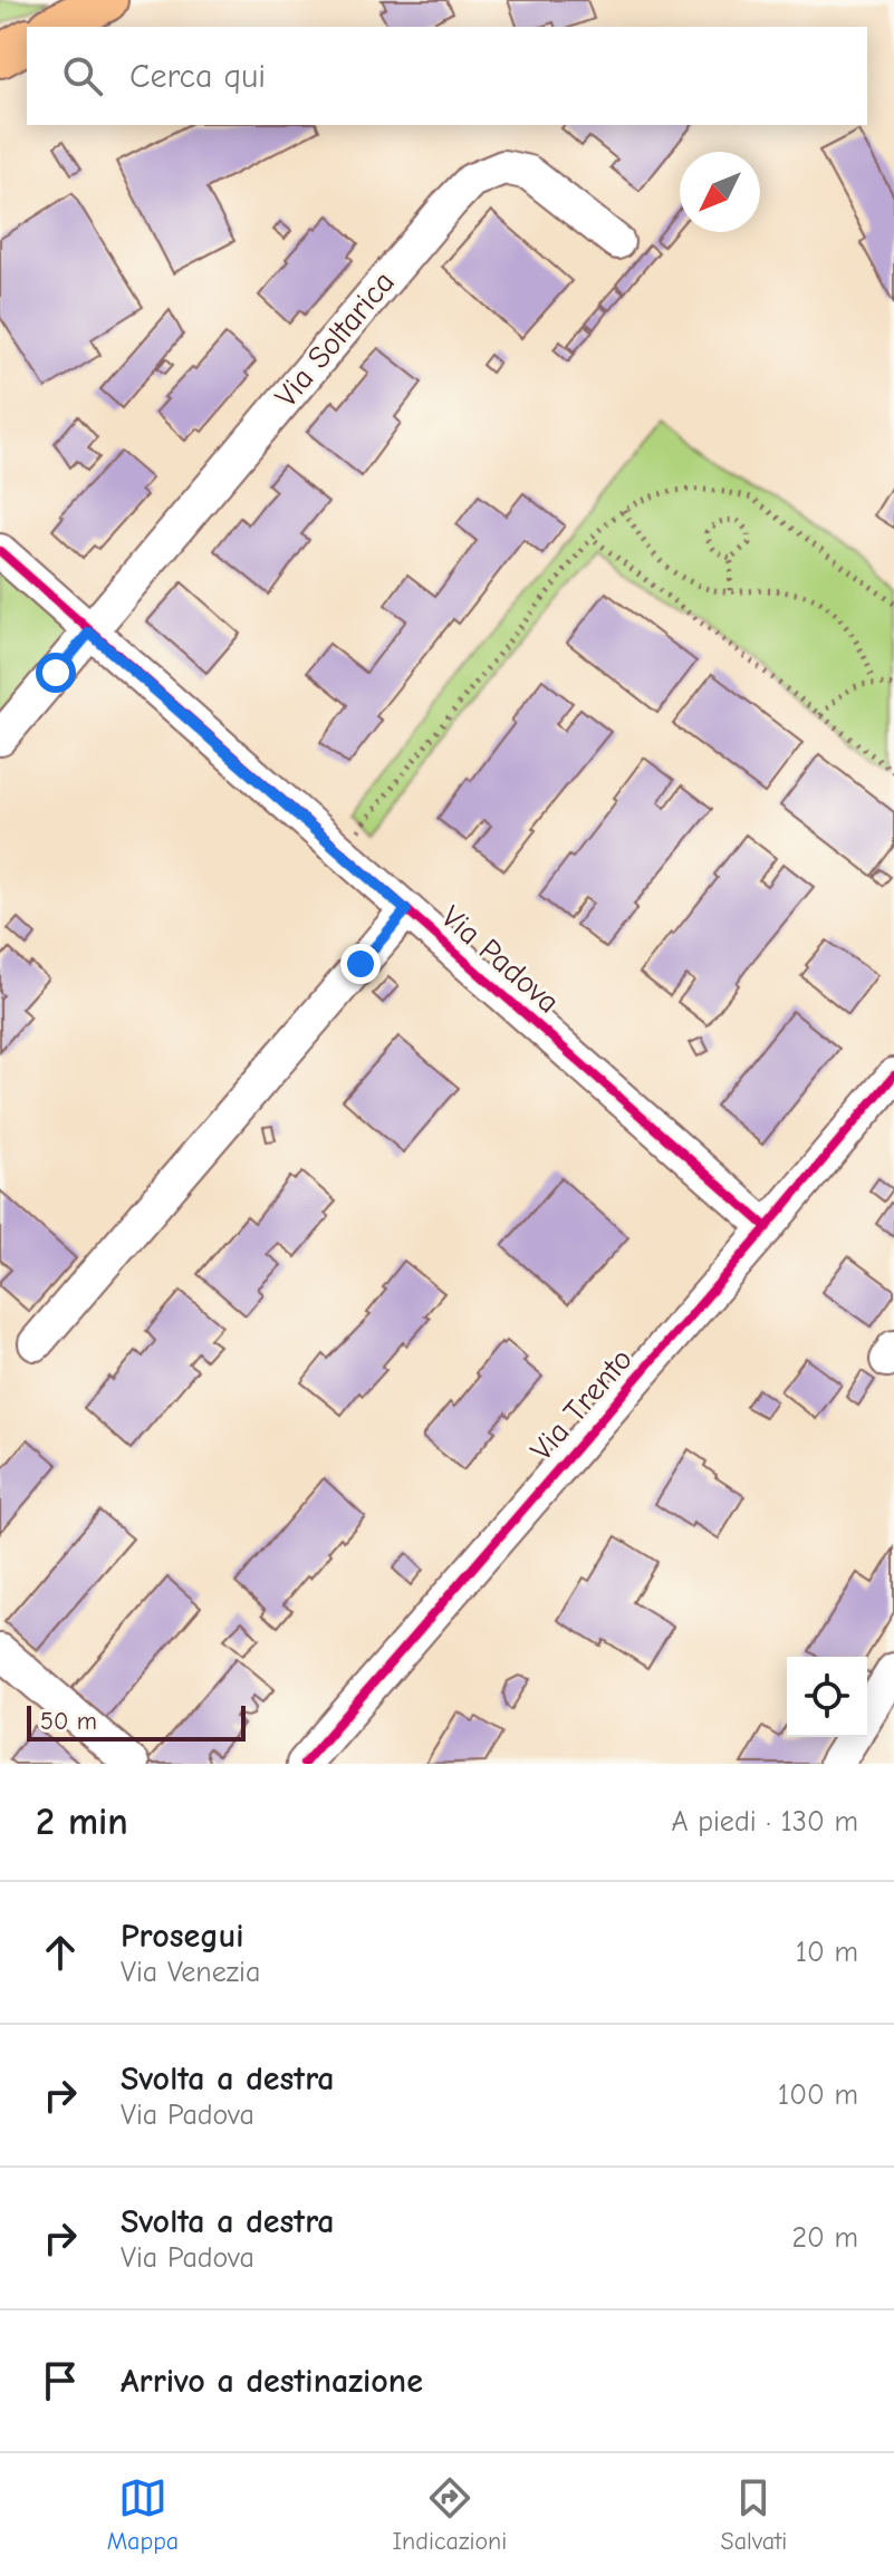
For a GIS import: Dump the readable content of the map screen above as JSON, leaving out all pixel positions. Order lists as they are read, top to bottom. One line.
{"streets":{"street":["Via Soltarica","Via Padova","Via Trento"]},"crossings":[["Via Soltarica","Via Padova"],["Via Padova","Via Trento"]],"scale_bar":"50 m","north":"bottom left","page":{"search":"Cerca qui","scale":"50 m","heading":["2 min","A piedi · 130 m"],"list":[["Prosegui","Via Venezia","10 m"],["Svolta a destra","Via Padova","100 m"],["Svolta a destra","Via Padova","20 m"],"Arrivo a destinazione"],"nav":["Mappa","Indicazioni","Salvati"]}}
